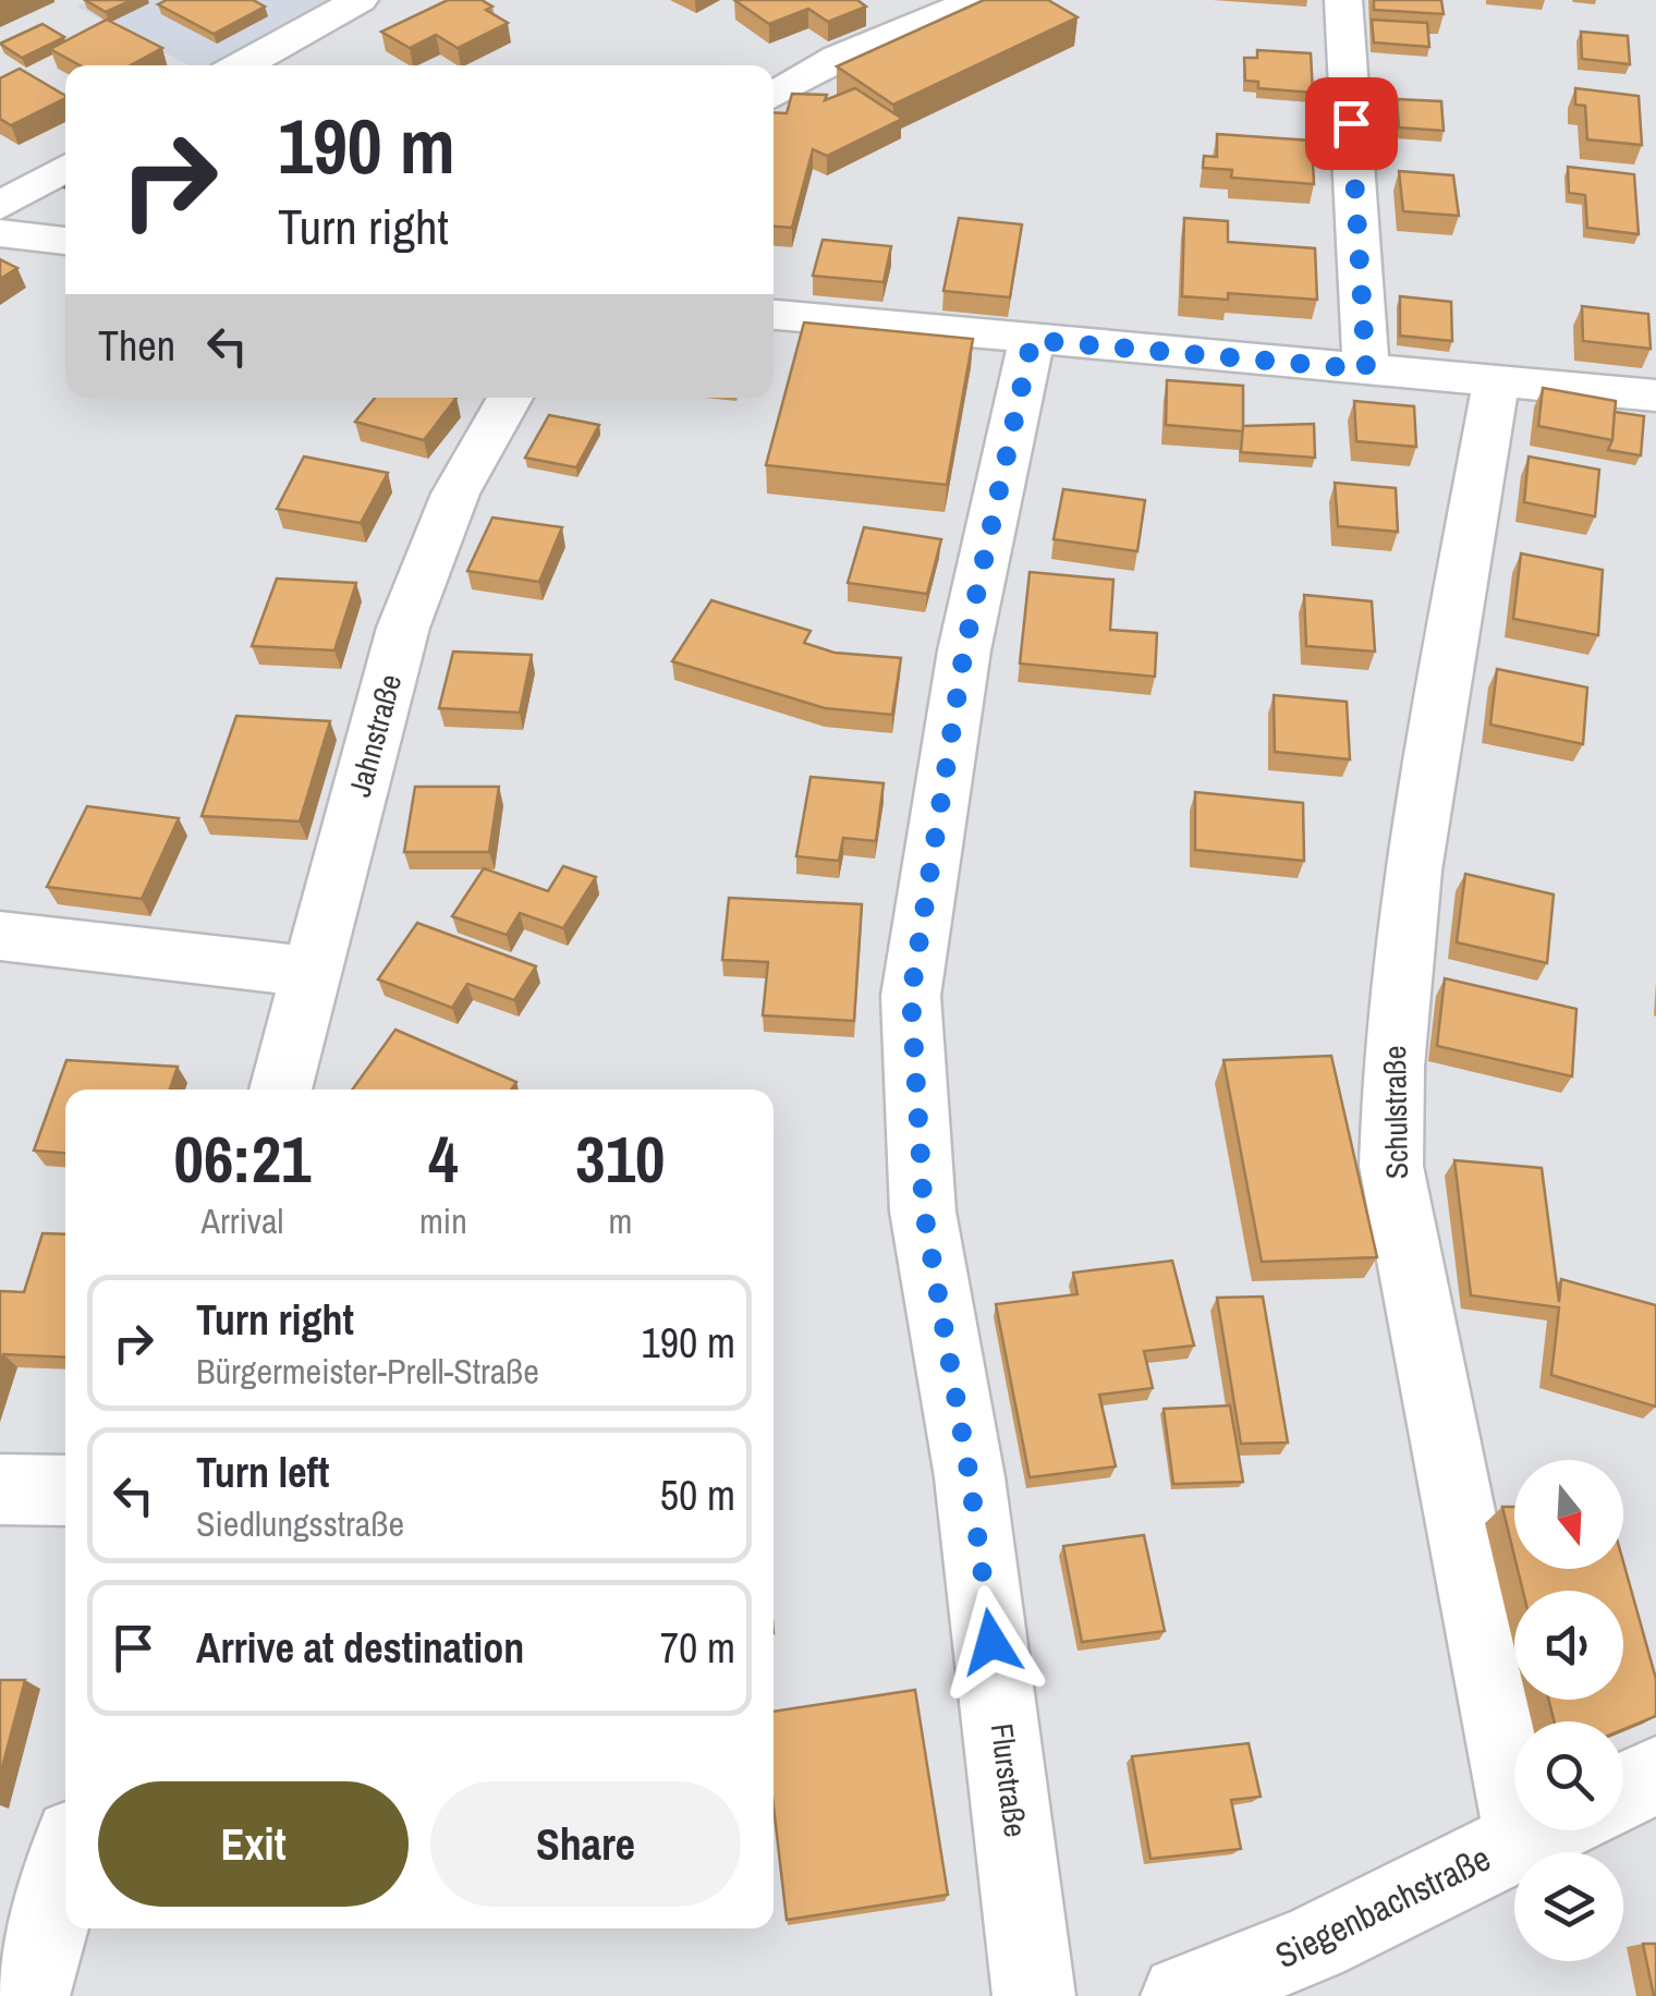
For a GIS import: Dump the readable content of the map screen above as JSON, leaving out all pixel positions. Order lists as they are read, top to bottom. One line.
{"streets":{"street":["Jahnstraße","Schulstraße","Flurstraße","Siegenbachstraße"]},"north":"bottom","page":{"turn":["190 m","Turn right"],"then":"Then","eta":["06:21","Arrival","4","min","310","m"],"list":[{"name":"Turn right","note":"Bürgermeister-Prell-Straße","value":"190 m"},{"name":"Turn left","note":"Siedlungsstraße","value":"50 m"},{"name":"Arrive at destination","value":"70 m"}],"buttons":["Exit","Share"]}}
